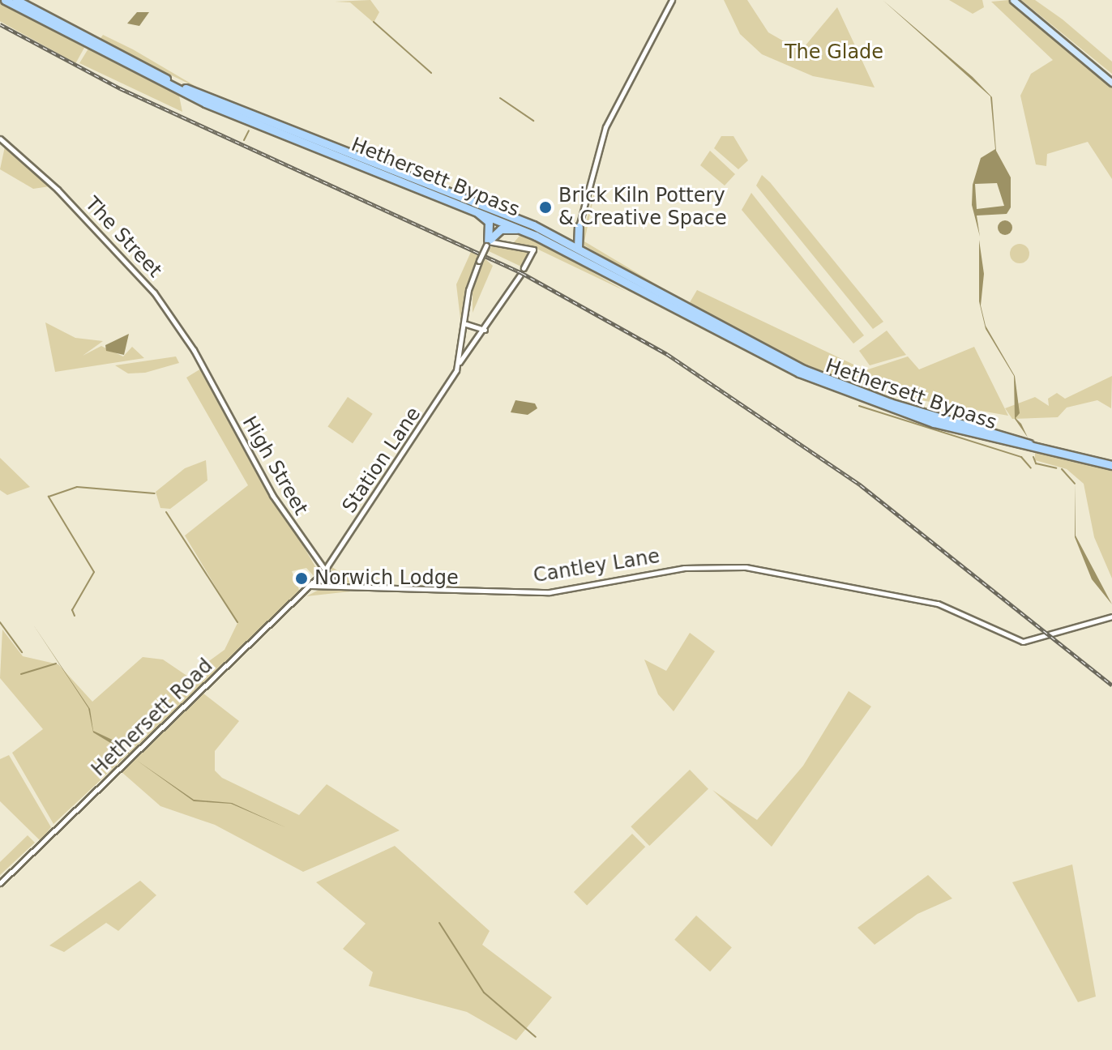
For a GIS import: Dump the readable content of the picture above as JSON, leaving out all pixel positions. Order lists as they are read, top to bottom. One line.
{"streets":{"highway":["Hethersett Bypass"],"street":["The Street","Station Lane","High Street","Cantley Lane","Hethersett Road"]},"crossings":[["The Street","High Street"],["Station Lane","High Street"],["Station Lane","Hethersett Road"],["High Street","Hethersett Road"],["Cantley Lane","Hethersett Road"]],"parks":["The Glade"],"places":["Brick Kiln Pottery & Creative Space","Norwich Lodge"]}
